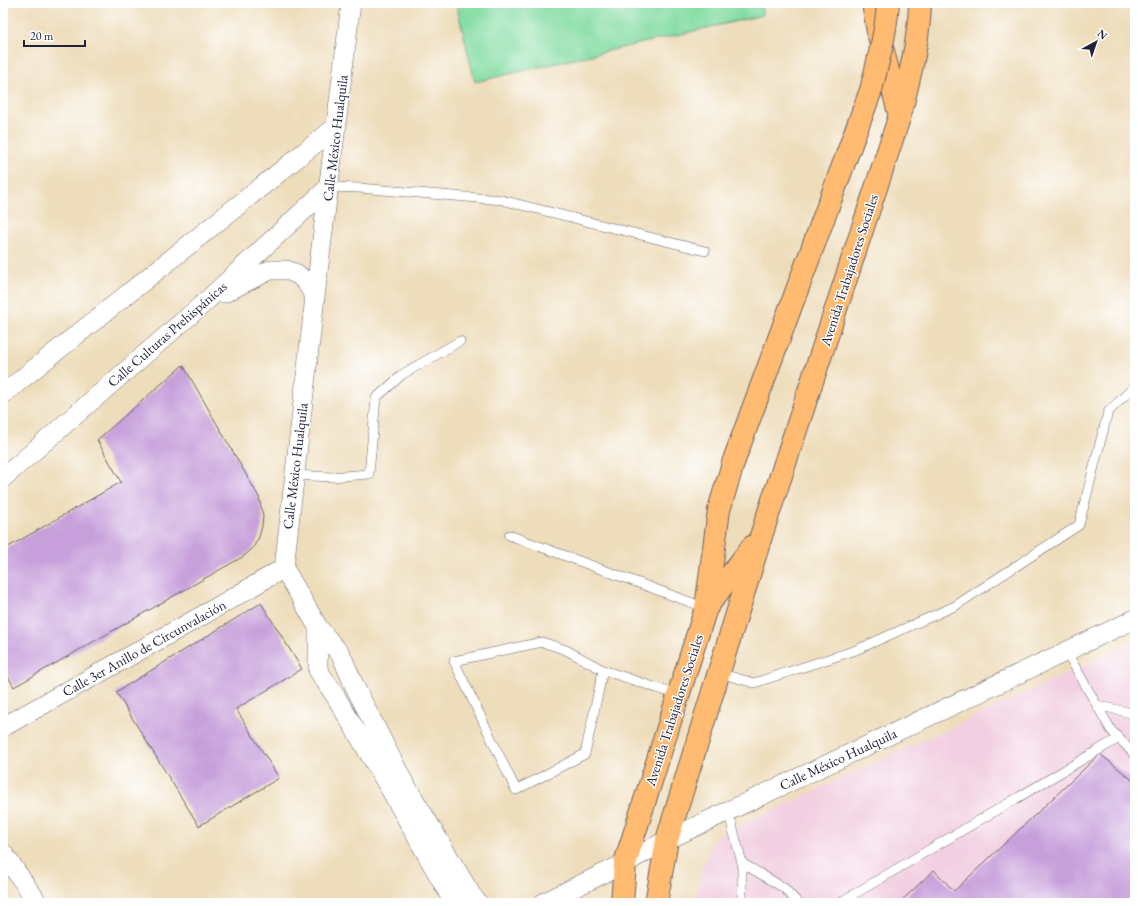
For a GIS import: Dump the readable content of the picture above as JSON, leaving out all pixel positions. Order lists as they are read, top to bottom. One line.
{"streets":{"main road":["Avenida Trabajadores Sociales"],"street":["Calle México Hualquila","Calle Culturas Prehispánicas","Calle 3er Anillo de Circunvalación"]},"crossings":[["Calle México Hualquila","Avenida Trabajadores Sociales"],["Calle México Hualquila","Calle Culturas Prehispánicas"],["Calle México Hualquila","Calle 3er Anillo de Circunvalación"]],"scale_bar":"20 m","north":"top right"}
